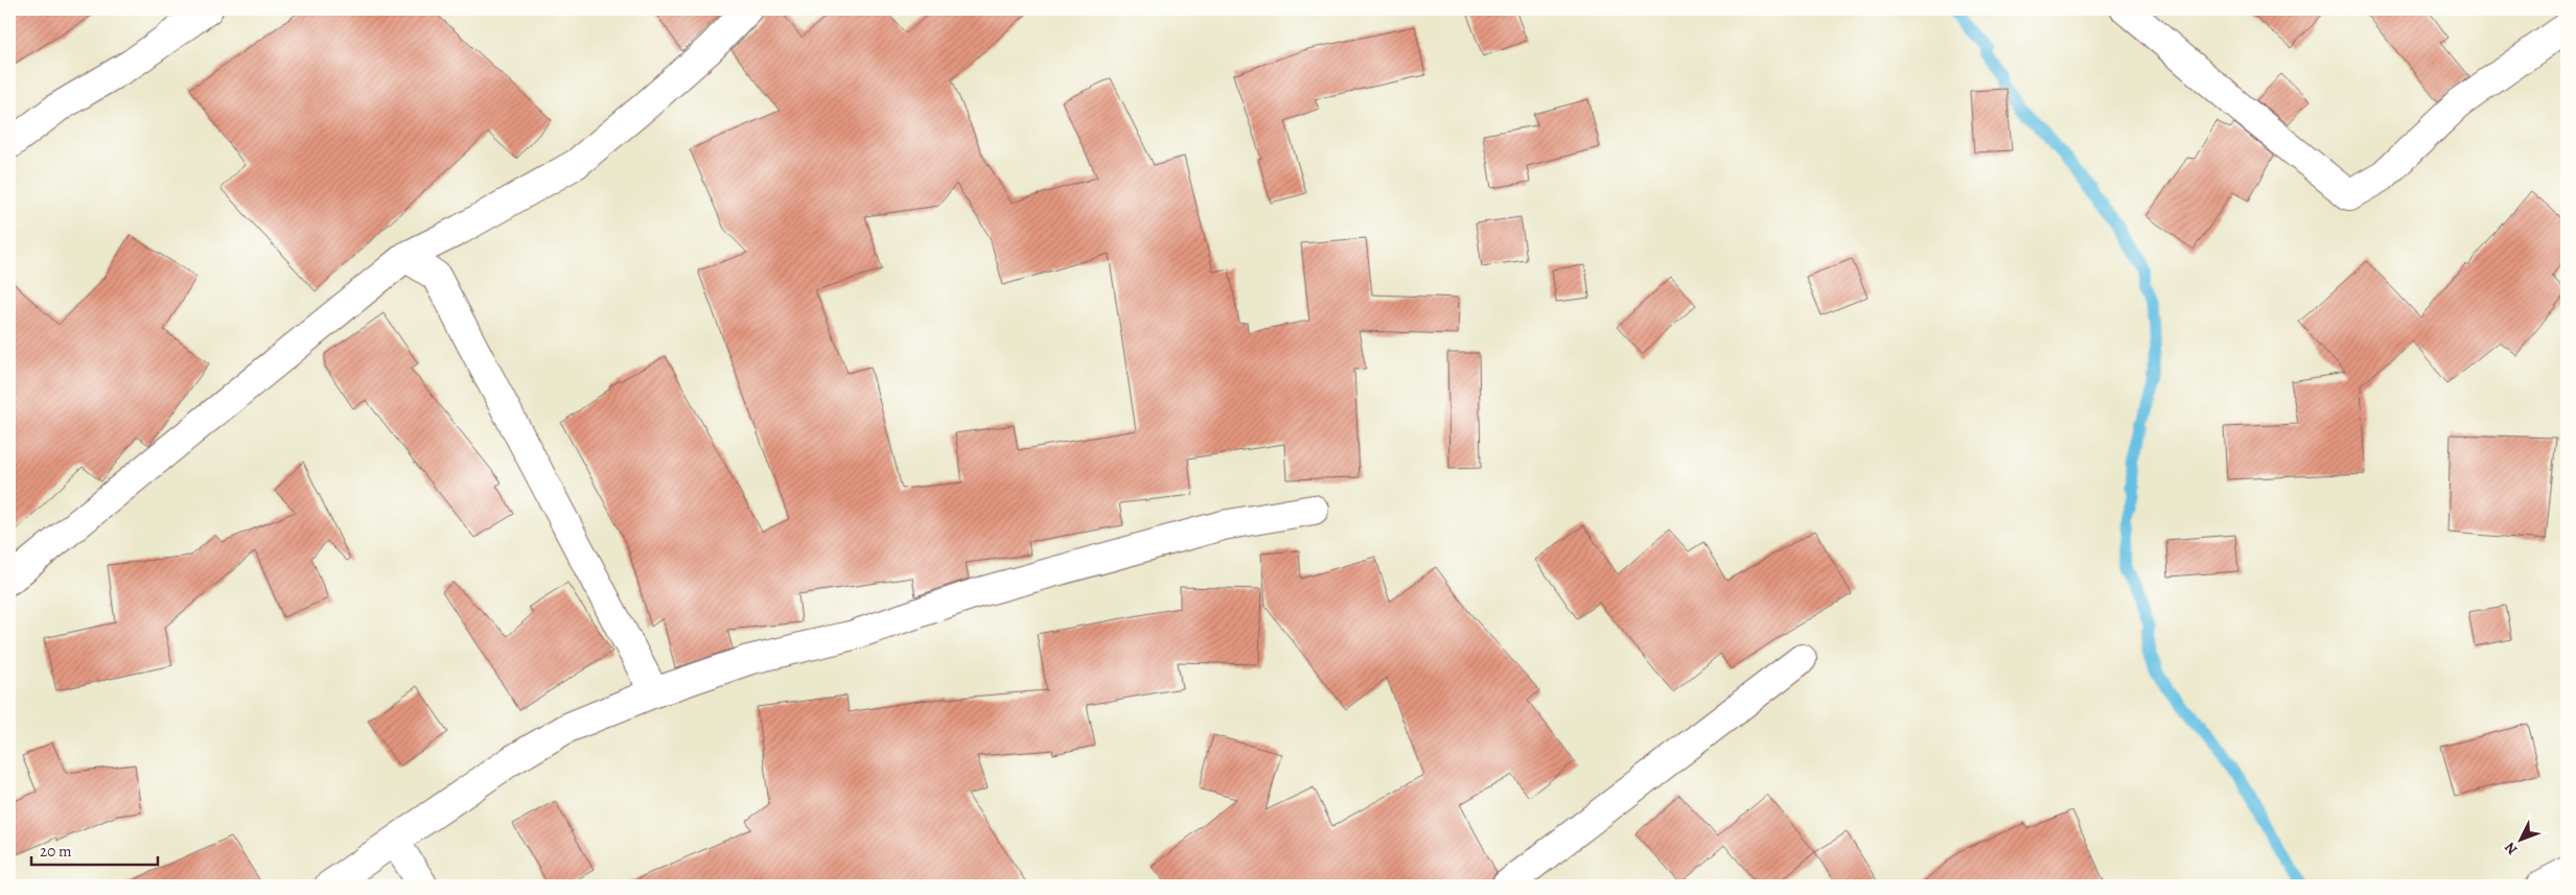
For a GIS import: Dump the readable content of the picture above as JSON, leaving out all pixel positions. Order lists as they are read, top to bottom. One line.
{"scale_bar":"20 m","north":"bottom left"}
